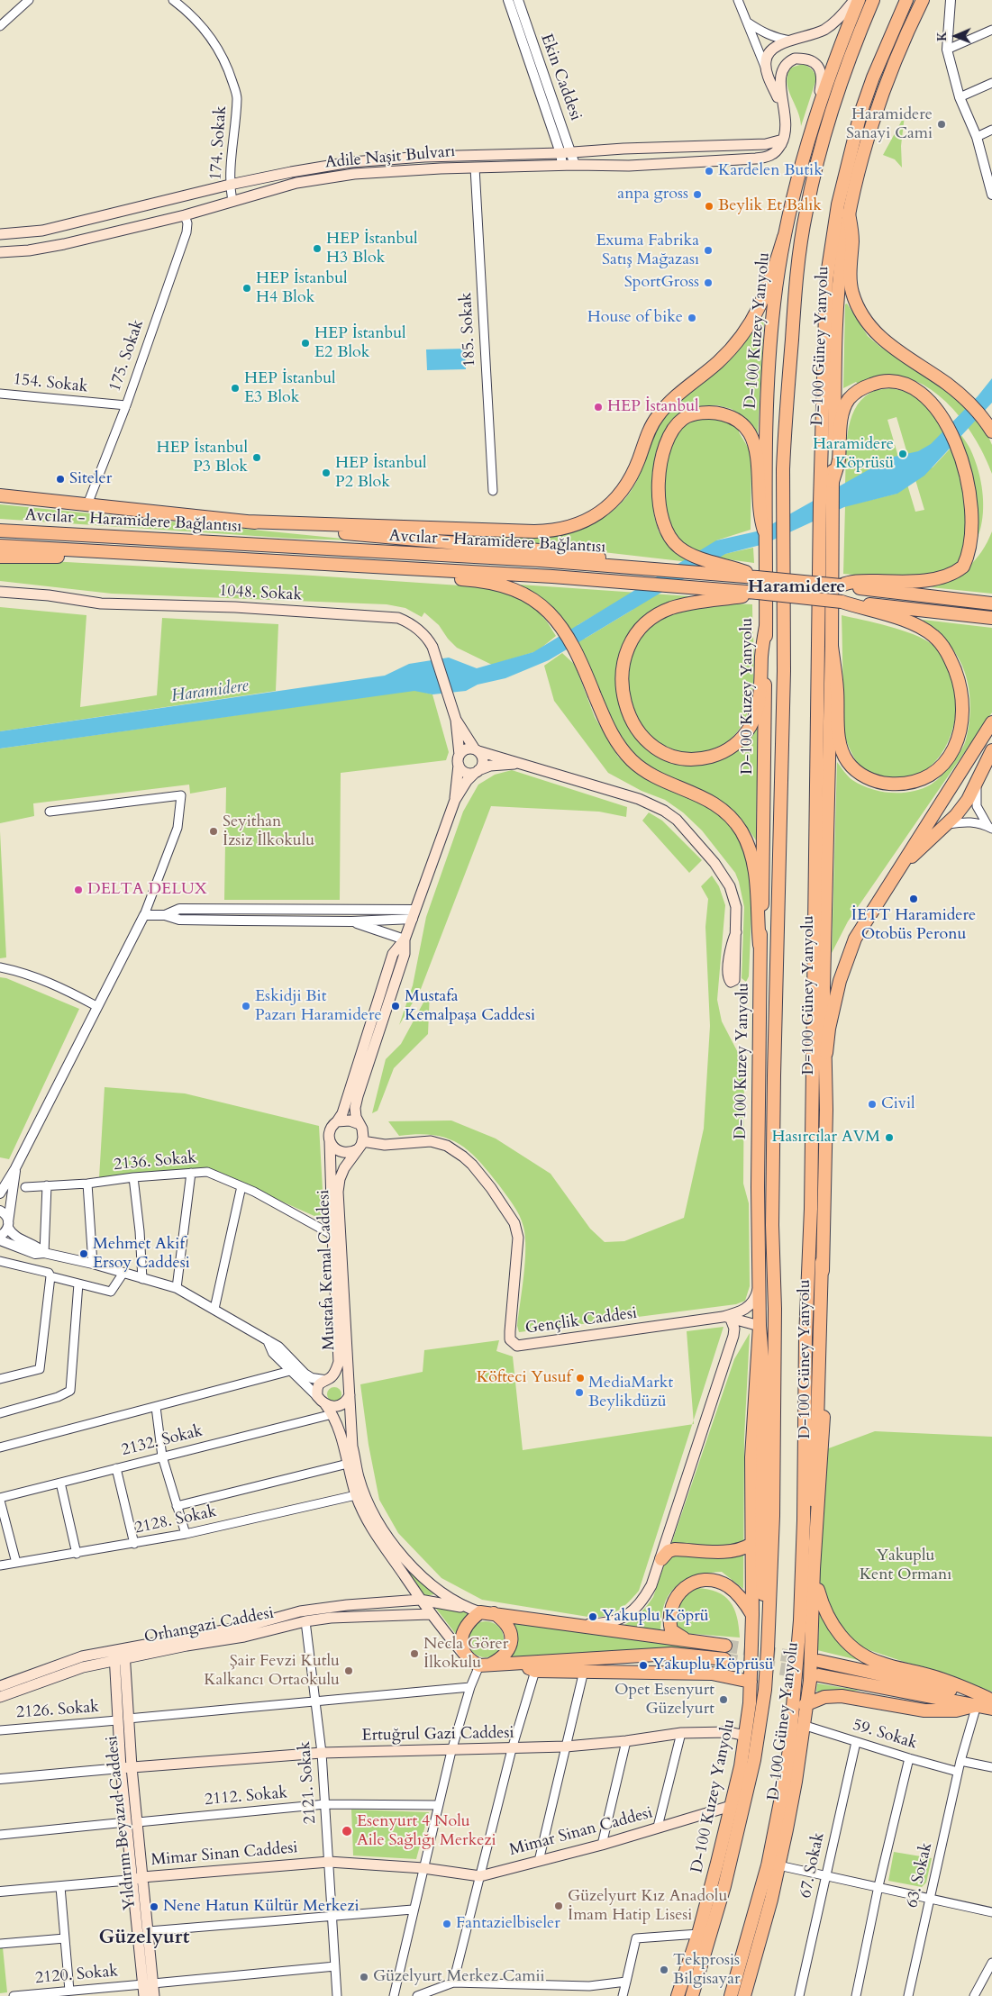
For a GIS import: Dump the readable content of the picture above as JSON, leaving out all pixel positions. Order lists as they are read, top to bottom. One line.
{"streets":{"main road":["Adile Naşit Bulvarı","D-100 Kuzey Yanyolu","D-100 Güney Yanyolu","Avcılar - Haramidere Bağlantısı","1048. Sokak","Mustafa Kemal Caddesi","Gençlik Caddesi","Orhangazi Caddesi","Ertuğrul Gazi Caddesi","Yıldırım Beyazıd Caddesi","Mimar Sinan Caddesi"],"street":["Ekin Caddesi","174. Sokak","185. Sokak","175. Sokak","154. Sokak","2136. Sokak","2132. Sokak","2128. Sokak","2126. Sokak","59. Sokak","2121. Sokak","2112. Sokak","67. Sokak","63. Sokak","2120. Sokak"]},"crossings":[["Ekin Caddesi","Adile Naşit Bulvarı"],["174. Sokak","Adile Naşit Bulvarı"],["Adile Naşit Bulvarı","185. Sokak"],["Adile Naşit Bulvarı","175. Sokak"],["D-100 Kuzey Yanyolu","Gençlik Caddesi"],["D-100 Kuzey Yanyolu","Ertuğrul Gazi Caddesi"],["D-100 Kuzey Yanyolu","Mimar Sinan Caddesi"],["D-100 Güney Yanyolu","59. Sokak"],["175. Sokak","154. Sokak"],["2136. Sokak","Mustafa Kemal Caddesi"],["Mustafa Kemal Caddesi","Gençlik Caddesi"],["Orhangazi Caddesi","2121. Sokak"],["Orhangazi Caddesi","Yıldırım Beyazıd Caddesi"],["2126. Sokak","2121. Sokak"],["2126. Sokak","Yıldırım Beyazıd Caddesi"],["Ertuğrul Gazi Caddesi","2121. Sokak"],["Ertuğrul Gazi Caddesi","Yıldırım Beyazıd Caddesi"],["59. Sokak","67. Sokak"],["59. Sokak","63. Sokak"],["2121. Sokak","2112. Sokak"],["2121. Sokak","Mimar Sinan Caddesi"],["2121. Sokak","2120. Sokak"],["2112. Sokak","Yıldırım Beyazıd Caddesi"],["Yıldırım Beyazıd Caddesi","Mimar Sinan Caddesi"],["Yıldırım Beyazıd Caddesi","2120. Sokak"]],"districts":["Haramidere","Güzelyurt"],"water":["Haramidere"],"parks":["Yakuplu Kent Ormanı"],"places":["Haramidere Sanayi Cami","Kardelen Butik","anpa gross","Beylik Et Balık","HEP İstanbul H3 Blok","Exuma Fabrika Satış Mağazası","SportGross","HEP İstanbul H4 Blok","House of bike","HEP İstanbul E2 Blok","HEP İstanbul E3 Blok","HEP İstanbul","Haramidere Köprüsü","HEP İstanbul P3 Blok","HEP İstanbul P2 Blok","Siteler","Seyithan İzsiz İlkokulu","DELTA DELUX","İETT Haramidere Otobüs Peronu","Eskidji Bit Pazarı Haramidere","Mustafa Kemalpaşa Caddesi","Civil","Hasırcılar AVM","Mehmet Akif Ersoy Caddesi","Köfteci Yusuf","MediaMarkt Beylikdüzü","Yakuplu Köprü","Necla Görer İlkokulu","Yakuplu Köprüsü","Şair Fevzi Kutlu Kalkancı Ortaokulu","Opet Esenyurt Güzelyurt","Esenyurt 4 Nolu Aile Sağlığı Merkezi","Güzelyurt Kız Anadolu İmam Hatip Lisesi","Nene Hatun Kültür Merkezi","Fantazielbiseler","Tekprosis Bilgisayar","Güzelyurt Merkez Camii"],"north":"left"}
